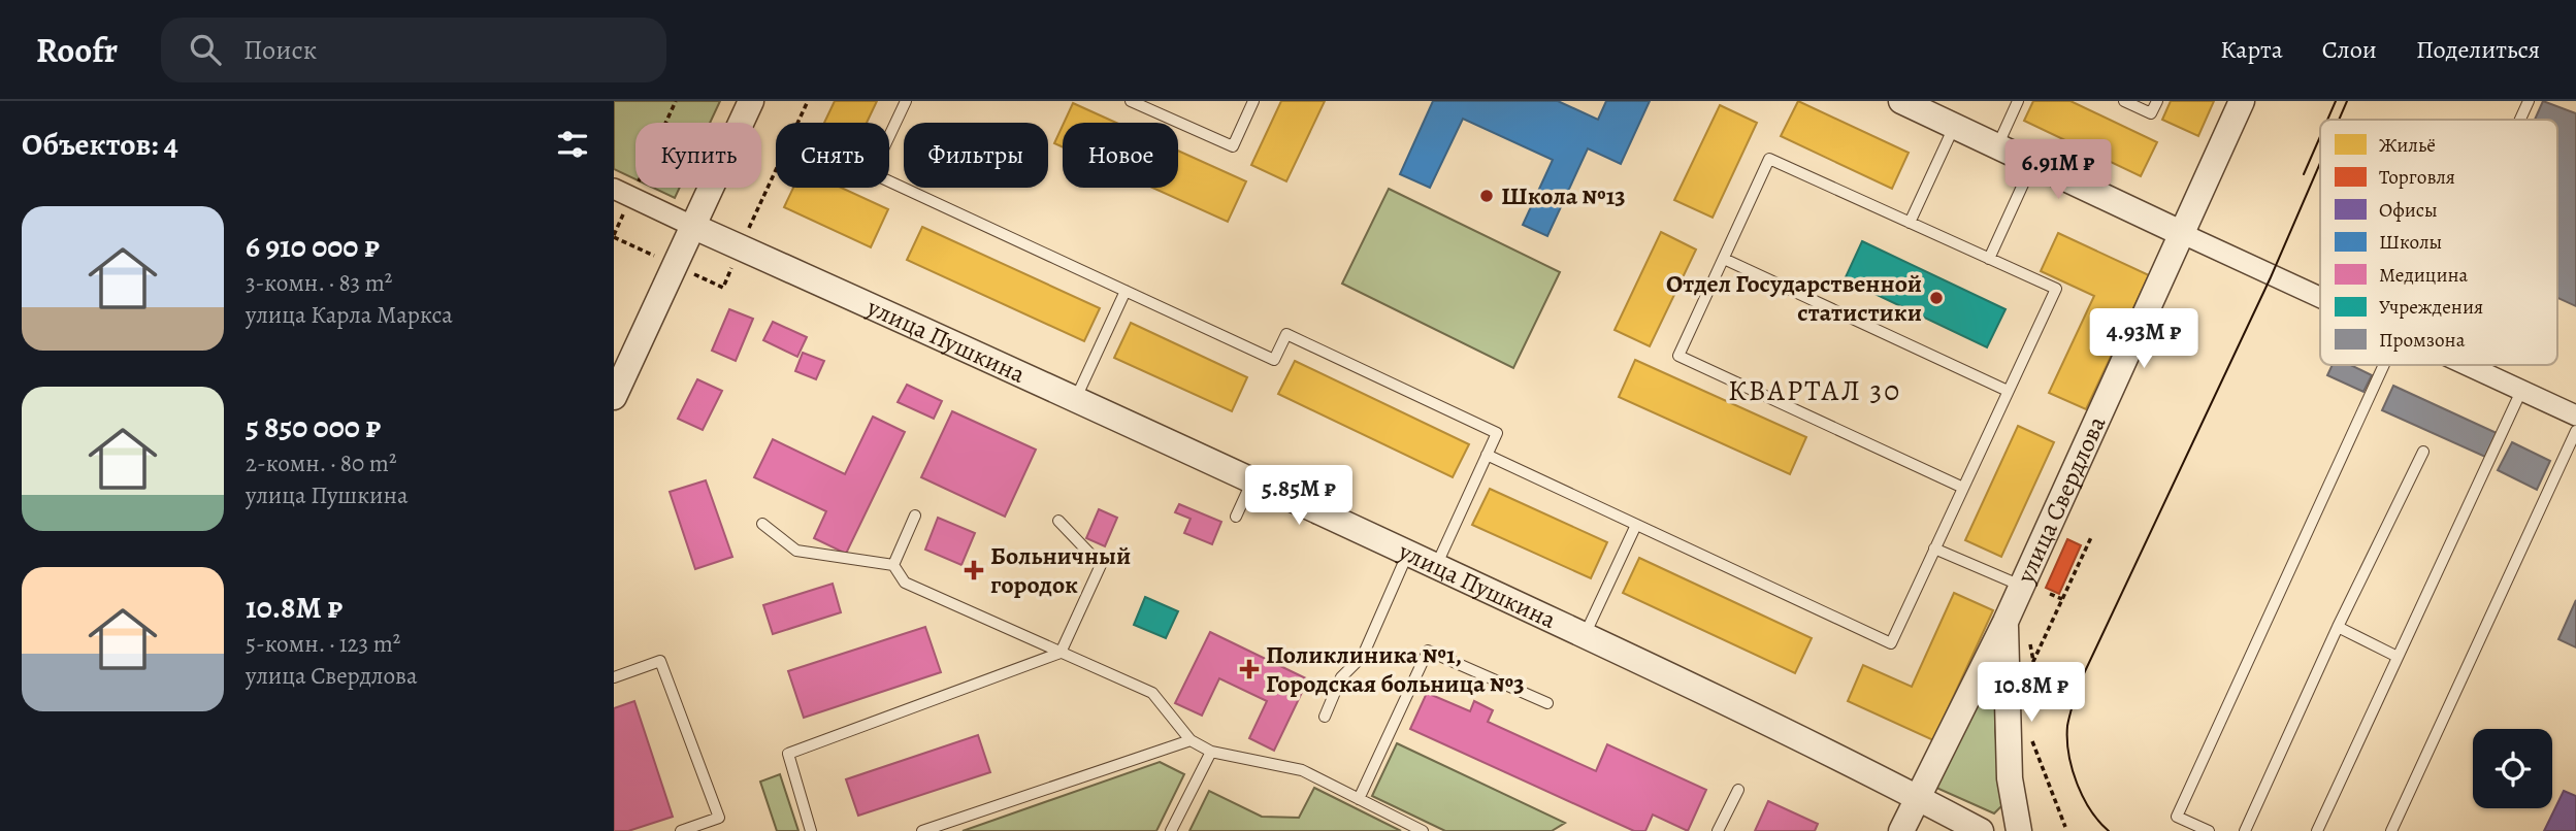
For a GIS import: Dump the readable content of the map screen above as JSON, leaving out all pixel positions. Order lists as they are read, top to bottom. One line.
{"streets":{"street":["улица Пушкина","улица Свердлова"]},"crossings":[["улица Пушкина","улица Свердлова"]],"districts":["КВАРТАЛ 30"],"places":{"other":["Школа №13","Отдел Государственной статистики"],"health":["Больничный городок","Поликлиника №1, Городская больница №3"]},"legend":["Жильё","Торговля","Офисы","Школы","Медицина","Учреждения","Промзона"],"page":{"header":"Roofr","search":"Поиск","nav":["Карта","Слои","Поделиться"],"heading":"Объектов: 4","chip":["Купить","Снять","Фильтры","Новое"],"price":["6.91M ₽","4.93M ₽","5.85M ₽","10.8M ₽"],"list":[{"name":"6 910 000 ₽","note":"3-комн. · 83 m² · улица Карла Маркса"},{"name":"5 850 000 ₽","note":"2-комн. · 80 m² · улица Пушкина"},{"name":"10.8M ₽","note":"5-комн. · 123 m² · улица Свердлова"}]}}
